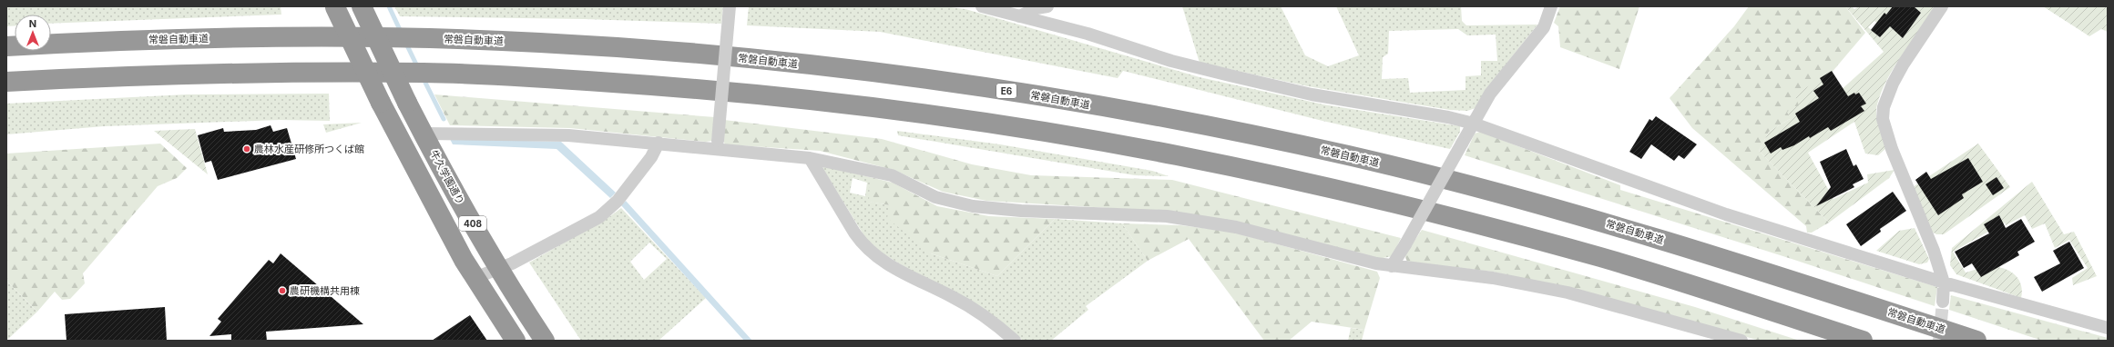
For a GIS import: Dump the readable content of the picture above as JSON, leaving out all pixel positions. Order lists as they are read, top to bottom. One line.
{"streets":{"highway":["常磐自動車道","E6","牛久学園通り","408"]},"places":["農林水産研修所つくば館","農研機構共用棟"],"north":"top"}
